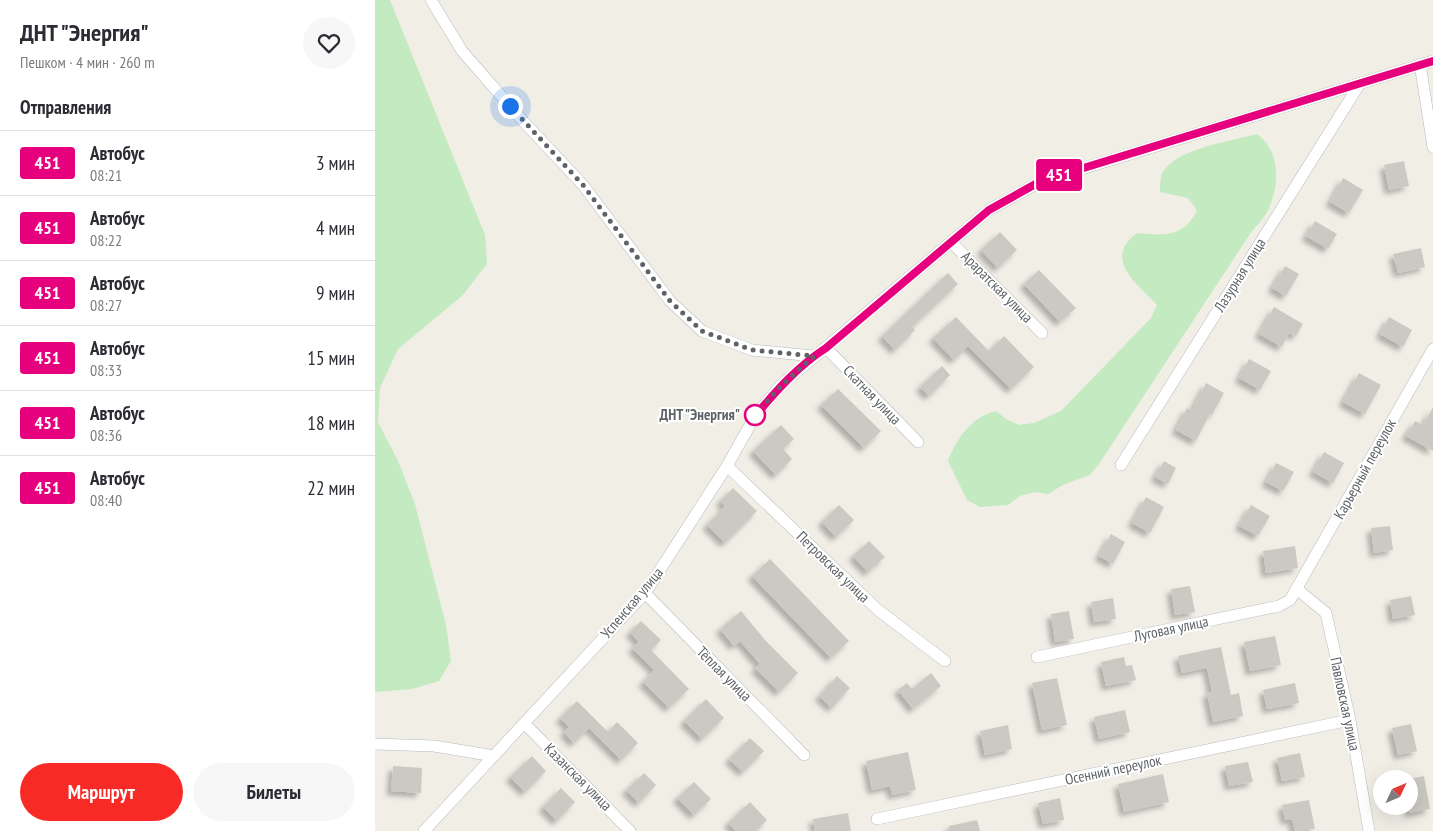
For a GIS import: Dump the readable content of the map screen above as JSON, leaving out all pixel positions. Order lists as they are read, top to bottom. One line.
{"streets":{"street":["Лазурная улица","Араратская улица","Скатная улица","Карьерный переулок","Петровская улица","Успенская улица","Луговая улица","Тёплая улица","Павловская улица","Осенний переулок","Казанская улица"]},"crossings":[["Лазурная улица","Успенская улица"],["Араратская улица","Успенская улица"],["Скатная улица","Успенская улица"],["Карьерный переулок","Луговая улица"],["Карьерный переулок","Павловская улица"],["Петровская улица","Успенская улица"],["Успенская улица","Тёплая улица"],["Успенская улица","Казанская улица"],["Луговая улица","Павловская улица"],["Павловская улица","Осенний переулок"]],"places":["ДНТ \"Энергия\""],"lines":["bus line 451"],"north":"top right","page":{"heading":[["ДНТ \"Энергия\"","Пешком · 4 мин · 260 m"],"Отправления"],"on_map":"451","list":[{"mark":"451","name":"Автобус","note":"08:21","value":"3 мин"},{"mark":"451","name":"Автобус","note":"08:22","value":"4 мин"},{"mark":"451","name":"Автобус","note":"08:27","value":"9 мин"},{"mark":"451","name":"Автобус","note":"08:33","value":"15 мин"},{"mark":"451","name":"Автобус","note":"08:36","value":"18 мин"},{"mark":"451","name":"Автобус","note":"08:40","value":"22 мин"}],"buttons":["Маршрут","Билеты"]}}
